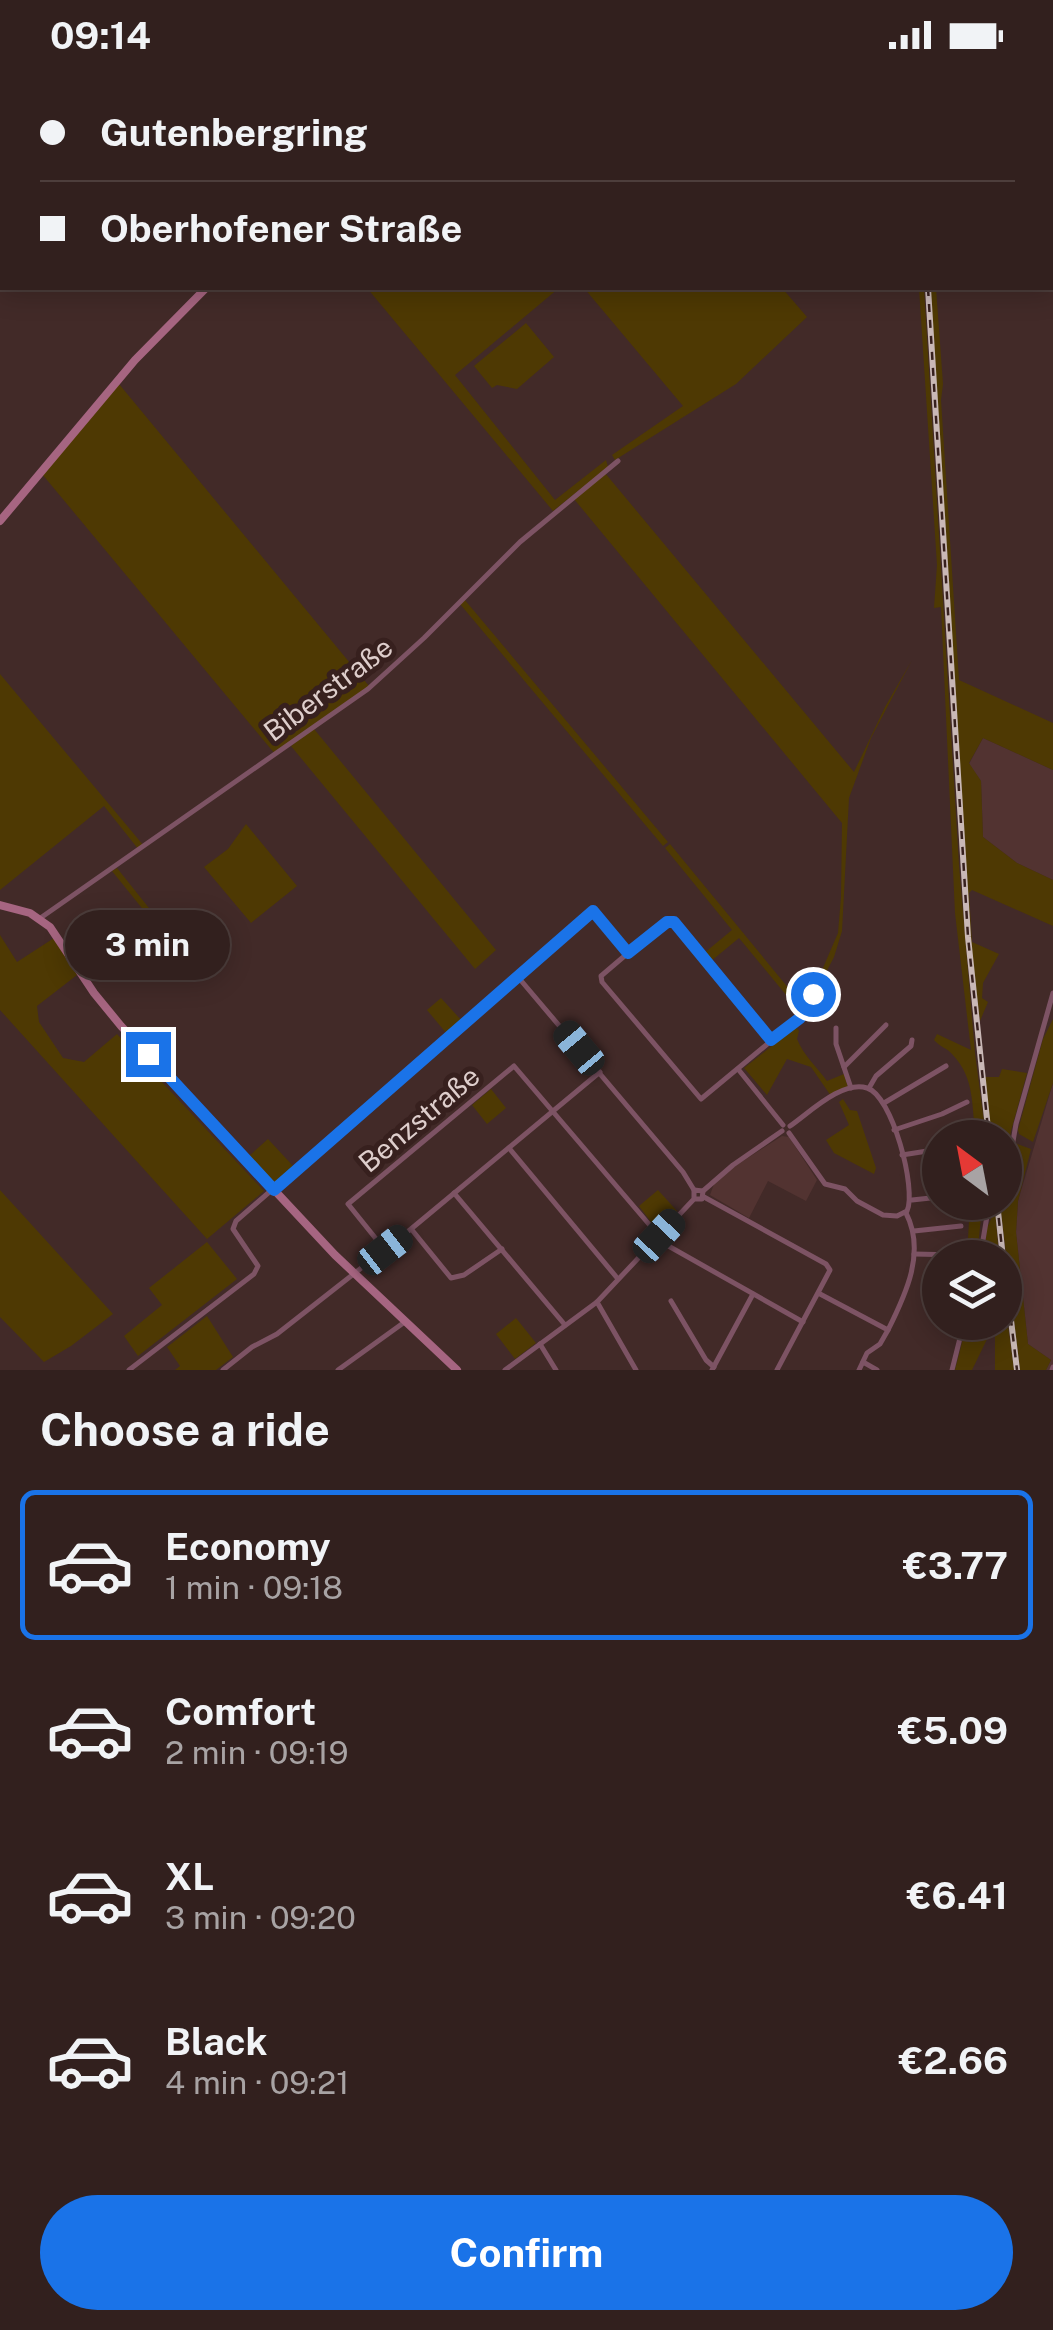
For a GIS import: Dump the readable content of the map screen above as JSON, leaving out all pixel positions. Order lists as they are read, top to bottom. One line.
{"streets":{"street":["Biberstraße","Benzstraße"]},"north":"top left","page":{"status":"09:14","banner":["Gutenbergring","Oberhofener Straße"],"bubble":"3 min","heading":"Choose a ride","list":[{"name":"Economy","note":"1 min · 09:18","value":"€3.77"},{"name":"Comfort","note":"2 min · 09:19","value":"€5.09"},{"name":"XL","note":"3 min · 09:20","value":"€6.41"},{"name":"Black","note":"4 min · 09:21","value":"€2.66"}],"buttons":"Confirm"}}
